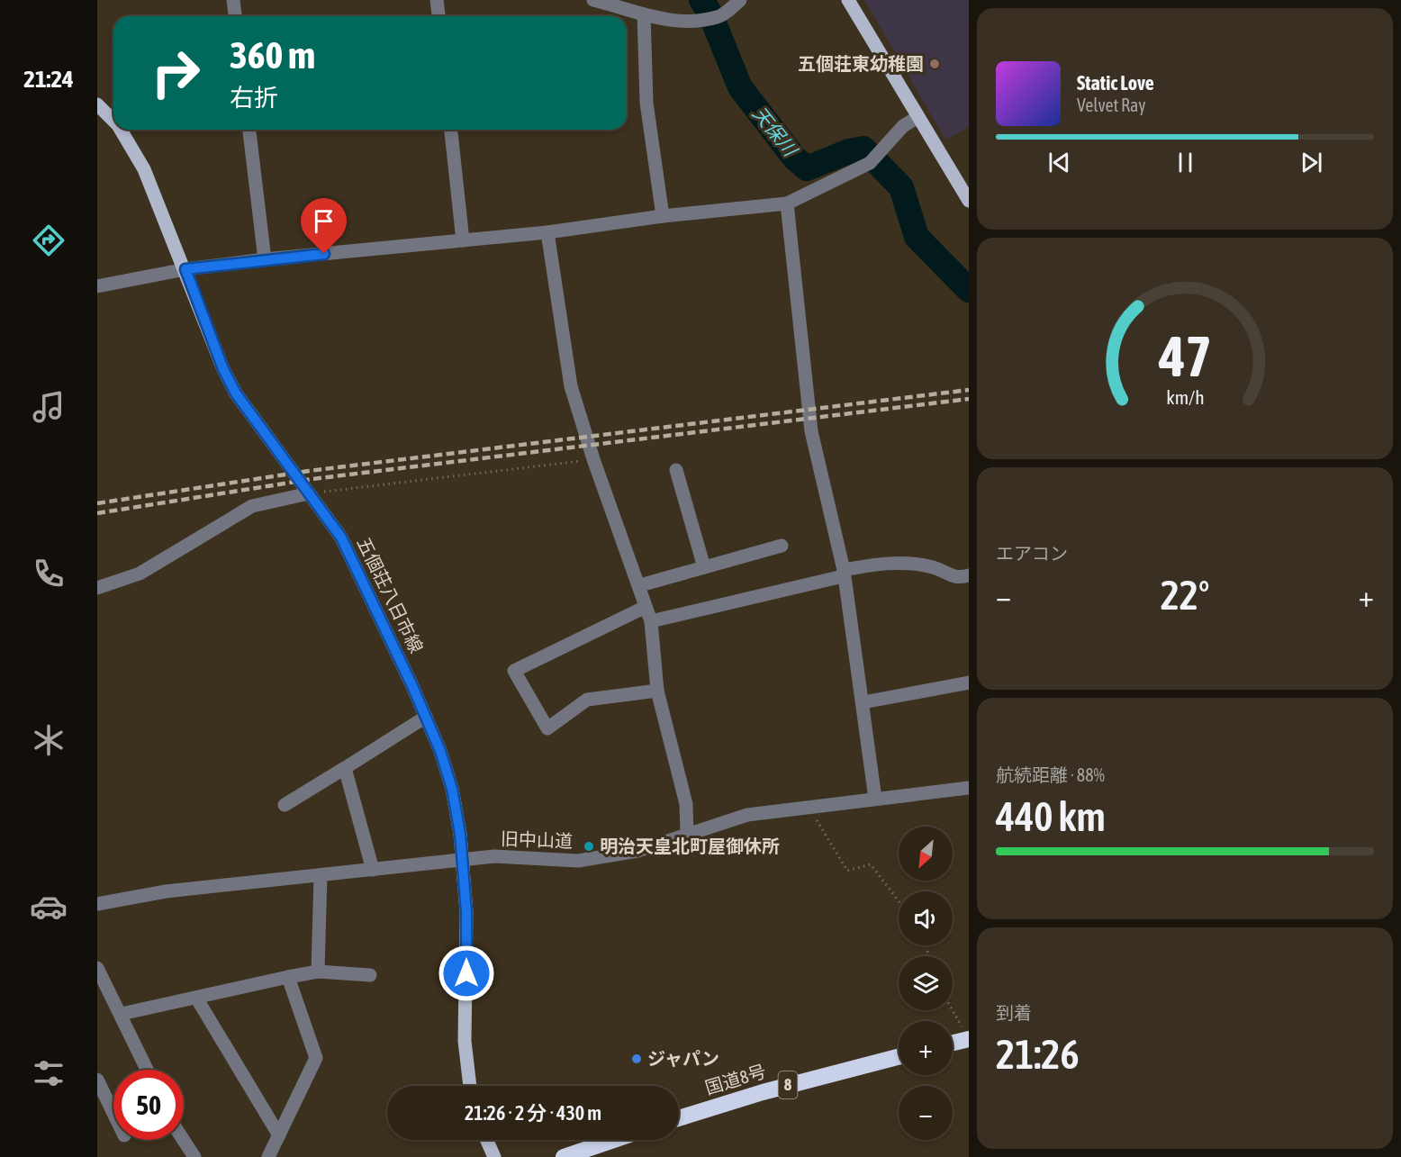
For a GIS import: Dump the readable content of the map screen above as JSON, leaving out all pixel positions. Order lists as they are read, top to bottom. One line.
{"streets":{"highway":["国道8号","8"],"main road":["五個荘八日市線"],"street":["旧中山道"]},"crossings":[["五個荘八日市線","旧中山道"]],"water":["天保川"],"places":["五個荘東幼稚園","明治天皇北町屋御休所","ジャパン"],"north":"bottom left","page":{"tabs":"21:24","turn":["360 m","右折"],"song":["Static Love","Velvet Ray"],"tile":["エアコン",["航続距離 · 88%","440 km"],["到着","21:26"]],"heat":["−","22°","+"],"map_buttons":["+","−"],"limit":"50","trip":"21:26 · 2 分 · 430 m","gauge":["47","km/h"]}}
